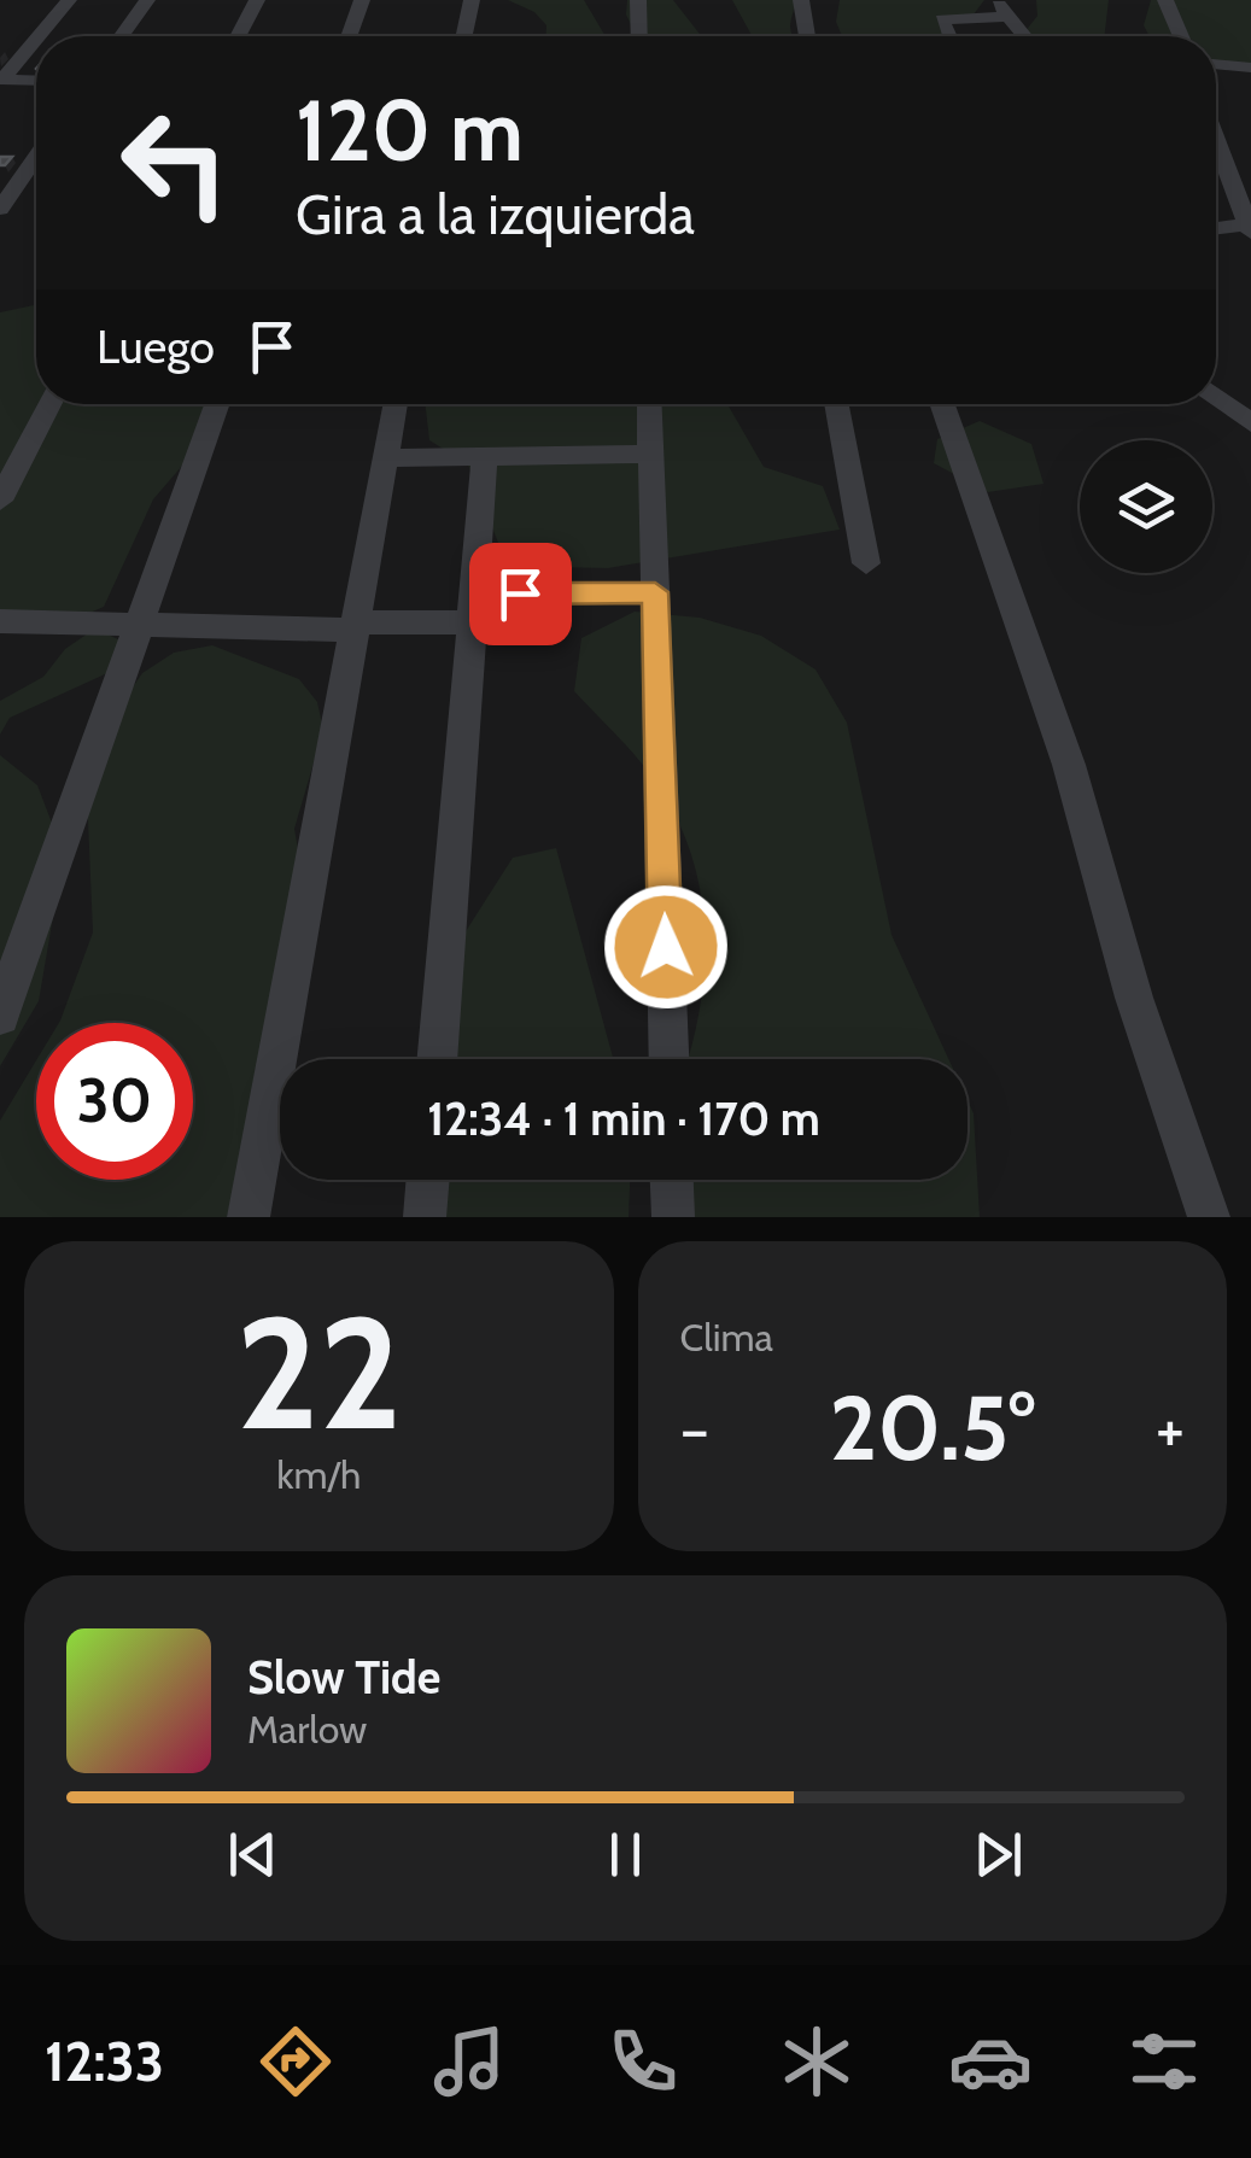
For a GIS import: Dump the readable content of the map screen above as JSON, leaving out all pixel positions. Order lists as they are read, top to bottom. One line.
{"page":{"turn":["120 m","Gira a la izquierda"],"then":"Luego","limit":"30","trip":"12:34 · 1 min · 170 m","tile":[["22","km/h"],"Clima"],"heat":["−","20.5°","+"],"song":["Slow Tide","Marlow"],"tabs":"12:33"}}
